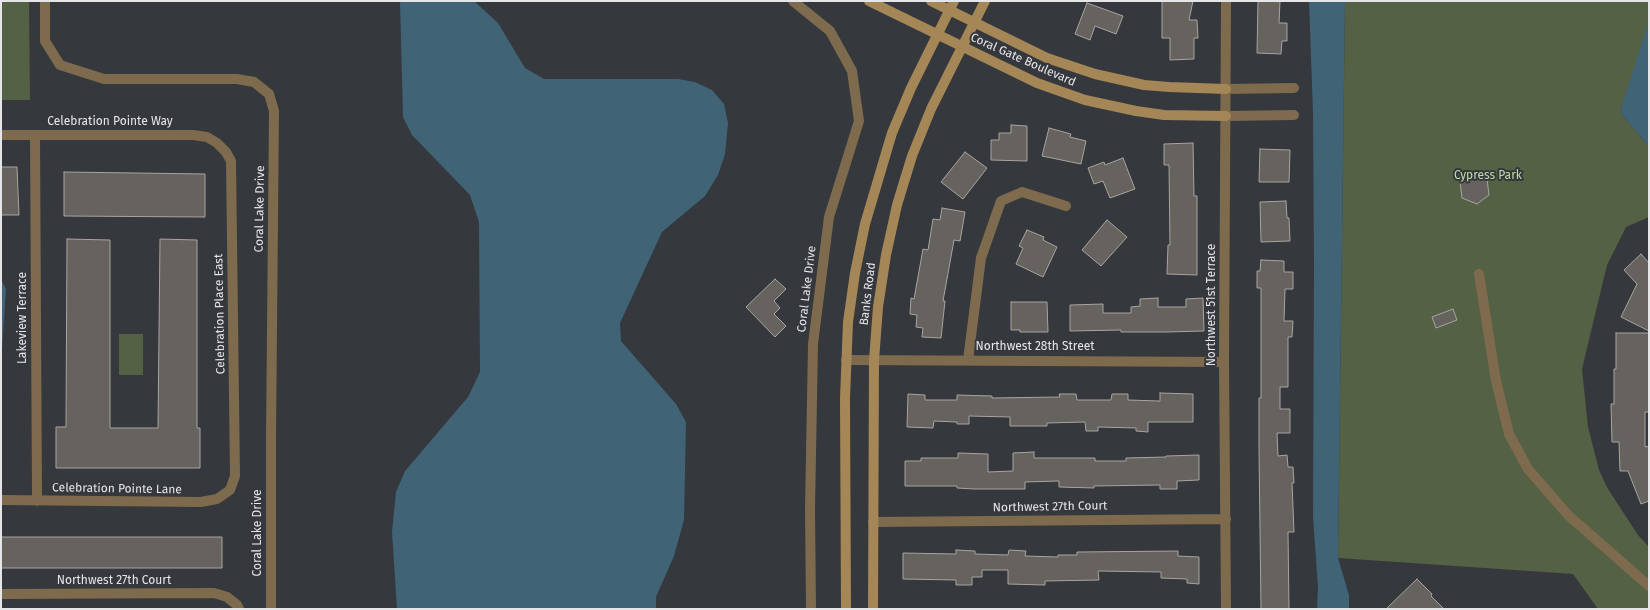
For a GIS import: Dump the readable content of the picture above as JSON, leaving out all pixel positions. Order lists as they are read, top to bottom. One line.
{"streets":{"street":["Coral Gate Boulevard","Celebration Pointe Way","Coral Lake Drive","Banks Road","Northwest 51st Terrace","Celebration Place East","Lakeview Terrace","Northwest 28th Street","Celebration Pointe Lane","Northwest 27th Court"]},"crossings":[["Coral Gate Boulevard","Banks Road"],["Coral Gate Boulevard","Northwest 51st Terrace"],["Celebration Pointe Way","Celebration Place East"],["Celebration Pointe Way","Lakeview Terrace"],["Banks Road","Northwest 28th Street"],["Banks Road","Northwest 27th Court"],["Northwest 51st Terrace","Northwest 28th Street"],["Northwest 51st Terrace","Northwest 27th Court"],["Celebration Place East","Celebration Pointe Lane"],["Lakeview Terrace","Celebration Pointe Lane"]],"parks":["Cypress Park"]}
